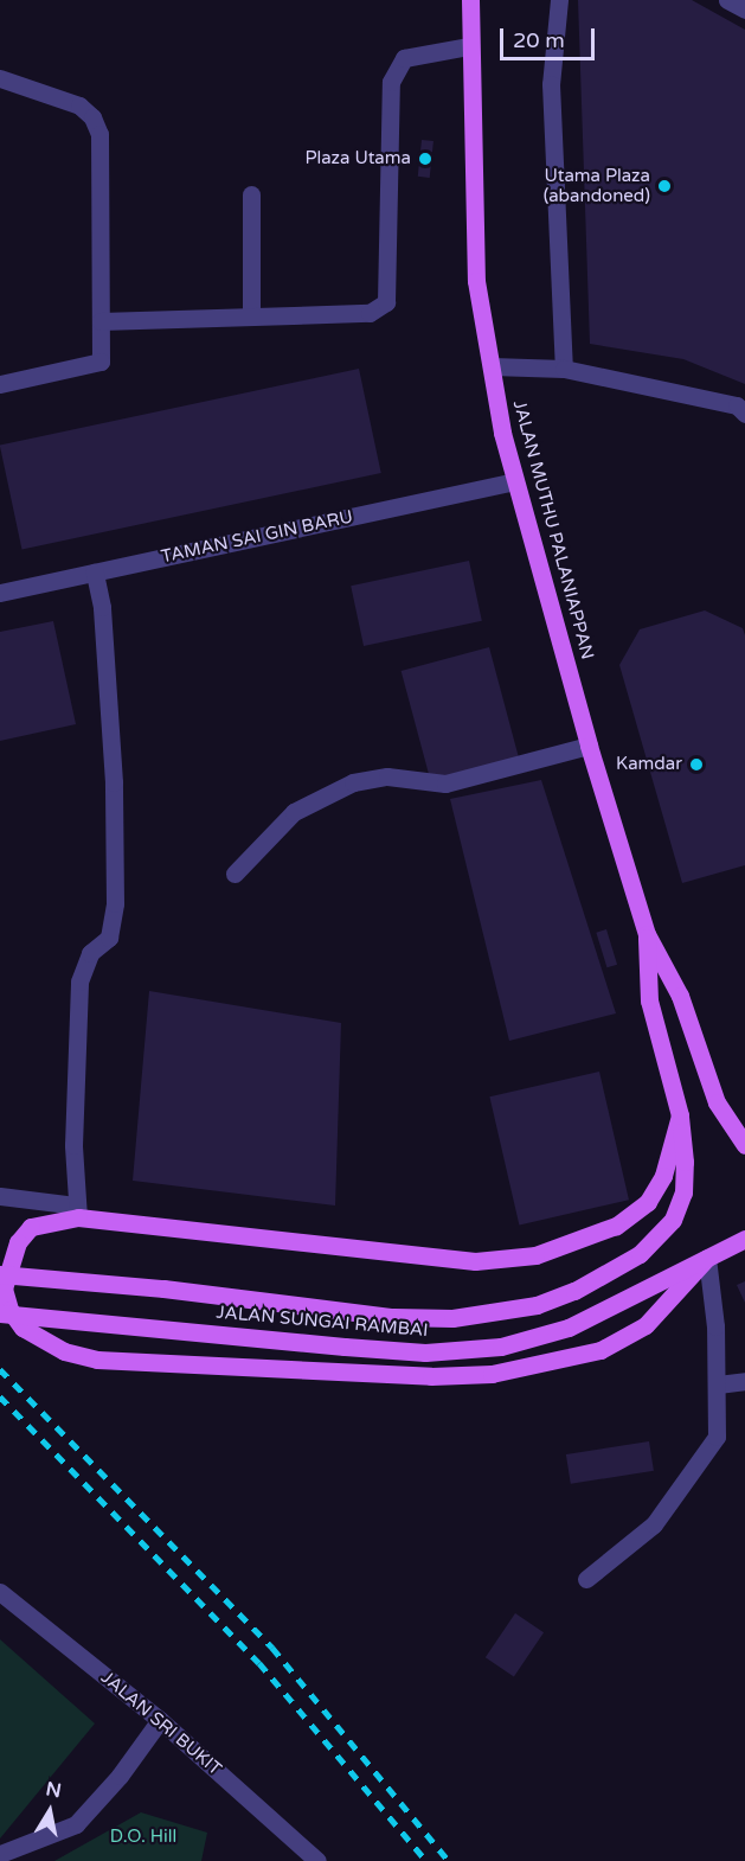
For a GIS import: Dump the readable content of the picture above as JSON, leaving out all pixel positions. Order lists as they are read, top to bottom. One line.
{"streets":{"main road":["JALAN MUTHU PALANIAPPAN","JALAN SUNGAI RAMBAI"],"street":["TAMAN SAI GIN BARU","JALAN SRI BUKIT"]},"crossings":[["JALAN MUTHU PALANIAPPAN","TAMAN SAI GIN BARU"],["JALAN MUTHU PALANIAPPAN","JALAN SUNGAI RAMBAI"]],"parks":["D.O. Hill"],"places":["Plaza Utama","Utama Plaza (abandoned)","Kamdar"],"scale_bar":"20 m","north":"top"}
